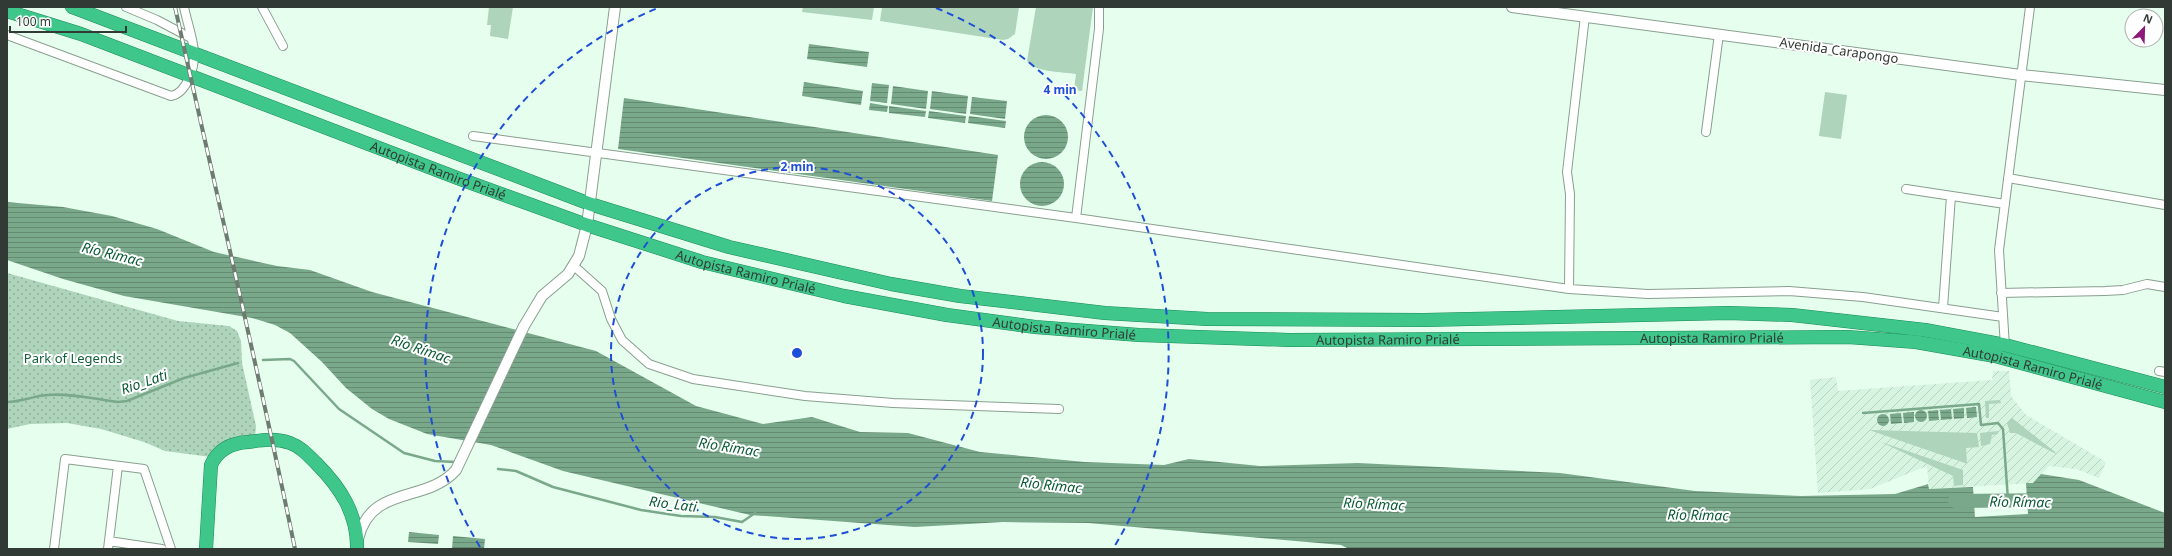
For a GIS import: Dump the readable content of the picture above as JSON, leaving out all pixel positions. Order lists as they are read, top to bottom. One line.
{"streets":{"highway":["Autopista Ramiro Prialé"],"street":["Avenida Carapongo"]},"water":["Río Rímac","Rio_Lati"],"parks":["Park of Legends"],"scale_bar":"100 m","north":"top right","rings":["4 min","2 min"]}
